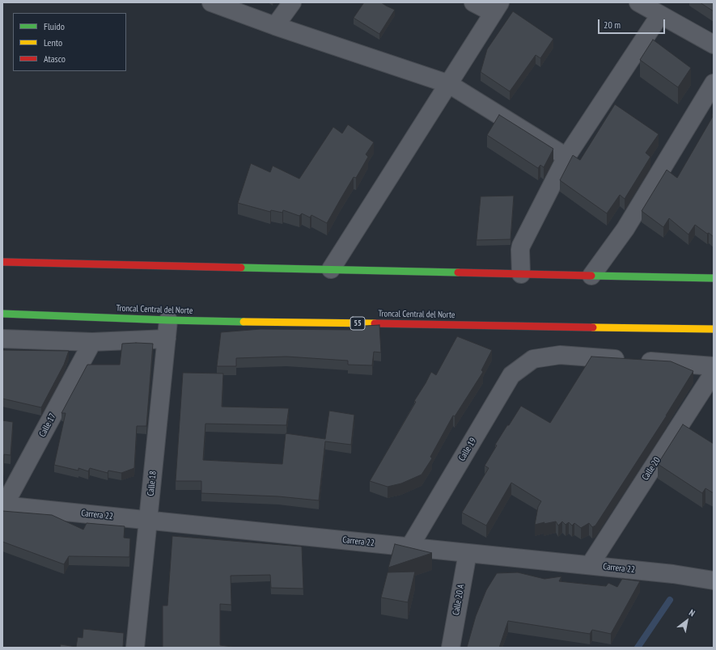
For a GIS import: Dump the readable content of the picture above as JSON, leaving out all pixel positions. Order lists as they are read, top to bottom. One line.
{"streets":{"highway":["Troncal Central del Norte","55"],"street":["Calle 17","Calle 19","Calle 20","Calle 18","Carrera 22","Calle 20 A"]},"crossings":[["Troncal Central del Norte","Calle 18"],["Calle 17","Carrera 22"],["Calle 19","Carrera 22"],["Calle 20","Carrera 22"],["Calle 18","Carrera 22"],["Carrera 22","Calle 20 A"]],"legend":["Fluido","Lento","Atasco"],"scale_bar":"20 m","north":"top right"}
